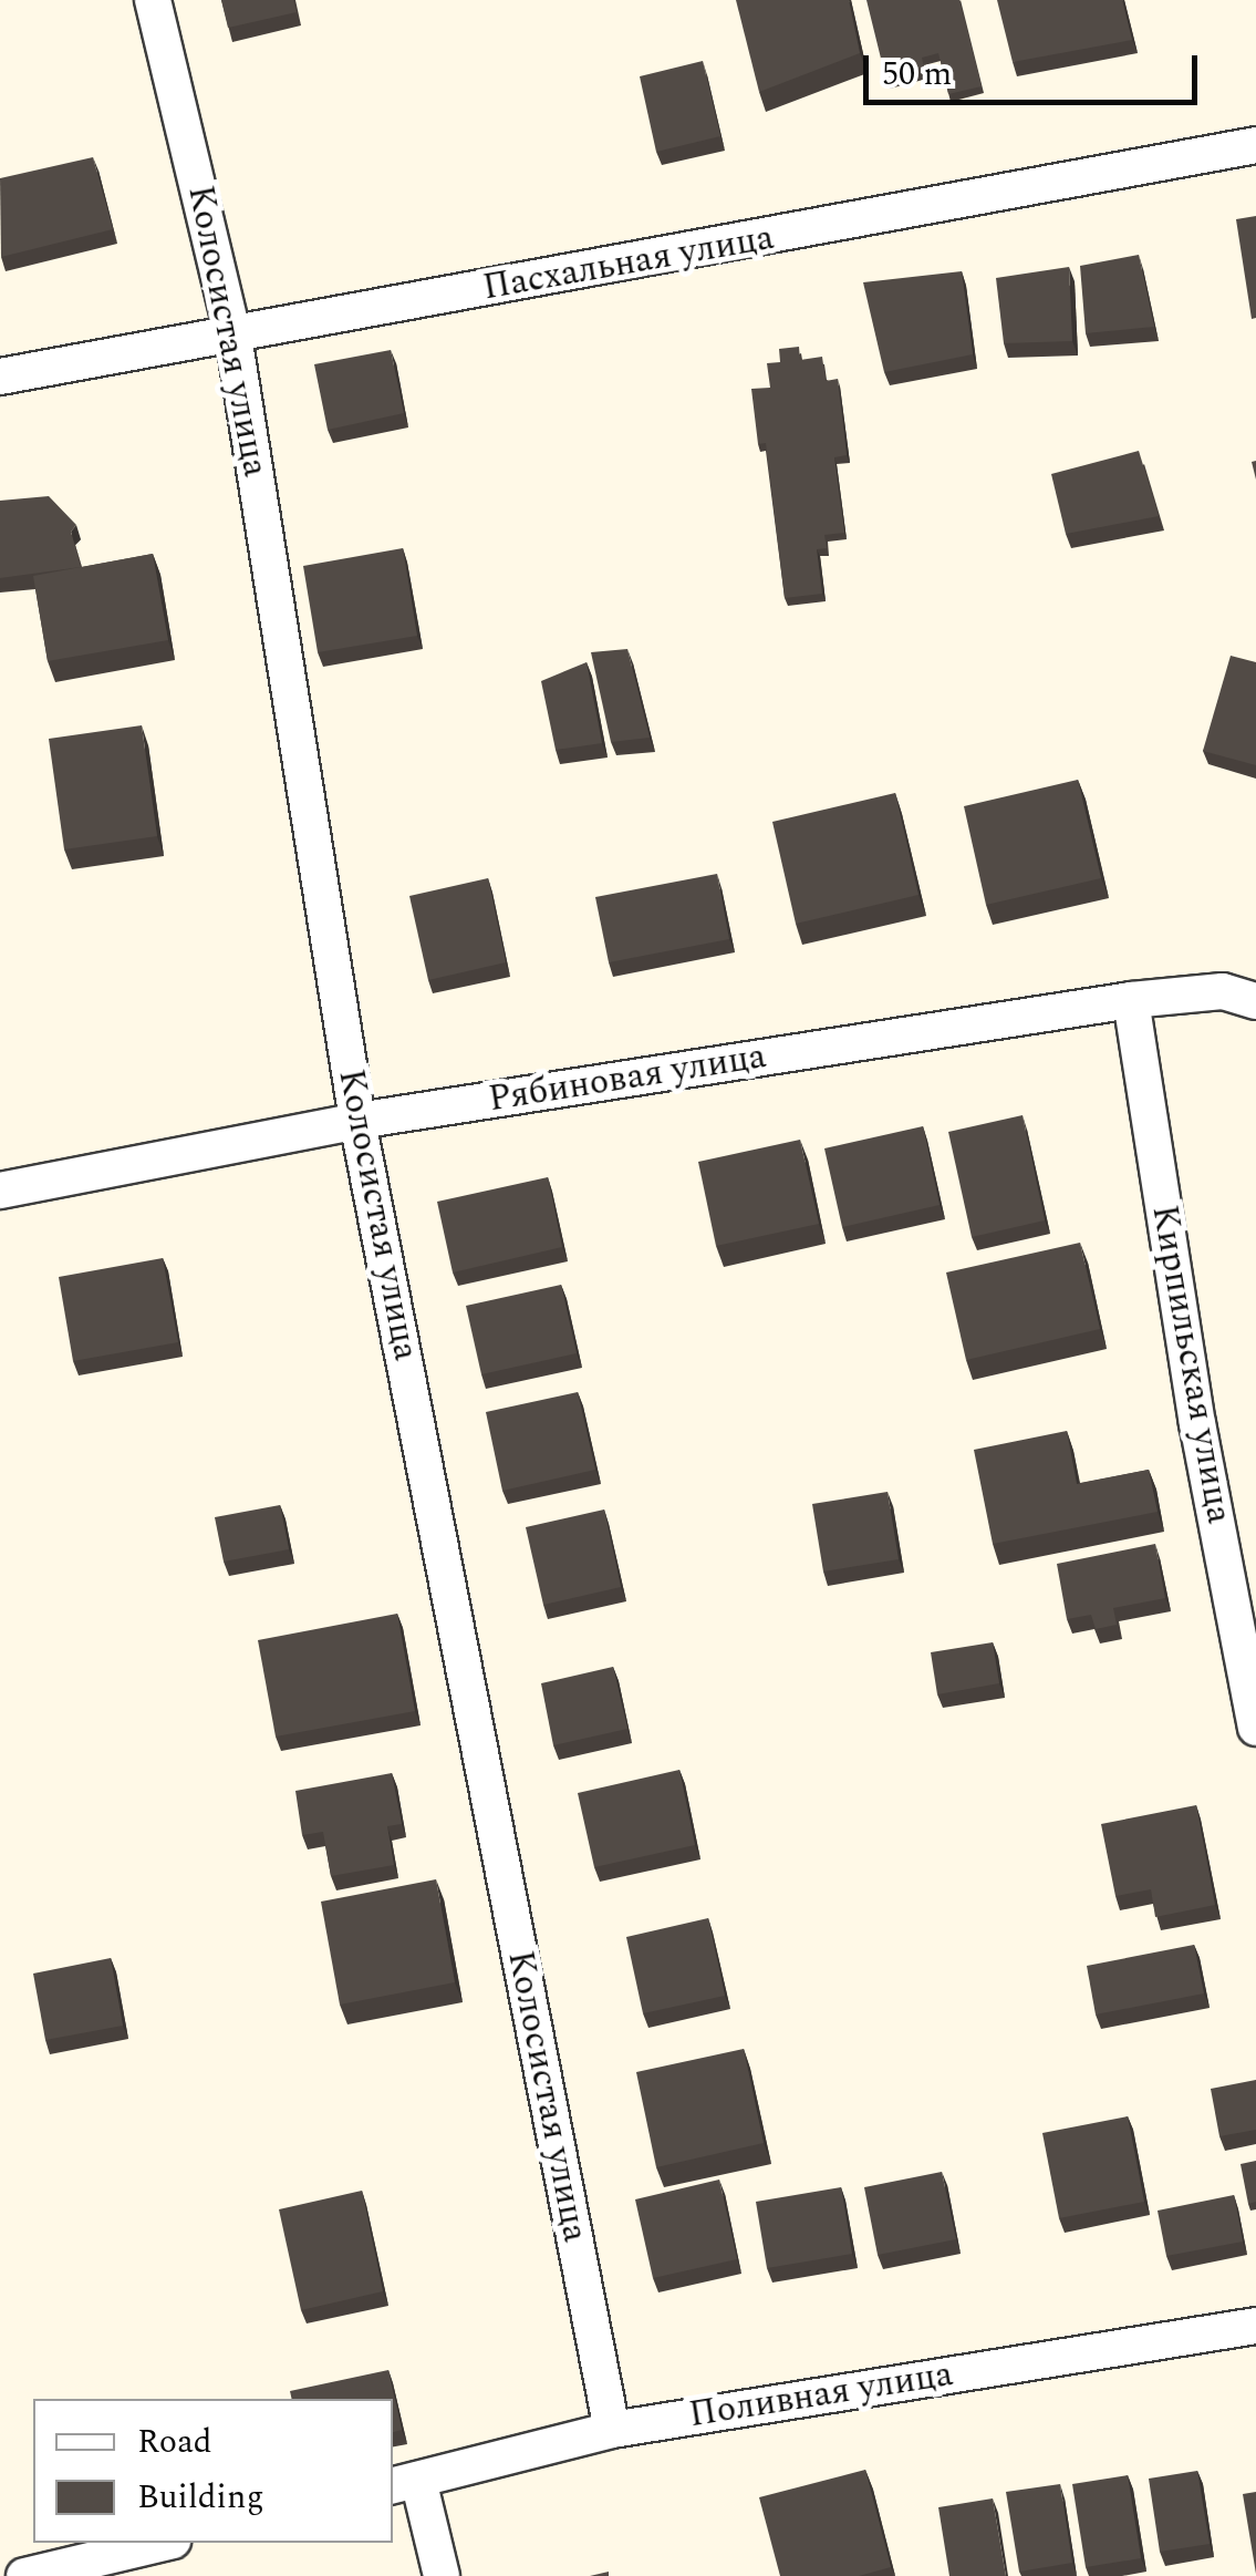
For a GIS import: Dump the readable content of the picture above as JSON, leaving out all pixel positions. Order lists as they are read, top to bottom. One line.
{"streets":{"street":["Пасхальная улица","Колосистая улица","Рябиновая улица","Кирпильская улица","Поливная улица"]},"crossings":[["Пасхальная улица","Колосистая улица"],["Колосистая улица","Рябиновая улица"],["Колосистая улица","Поливная улица"],["Рябиновая улица","Кирпильская улица"]],"legend":["Road","Building"],"scale_bar":"50 m"}
